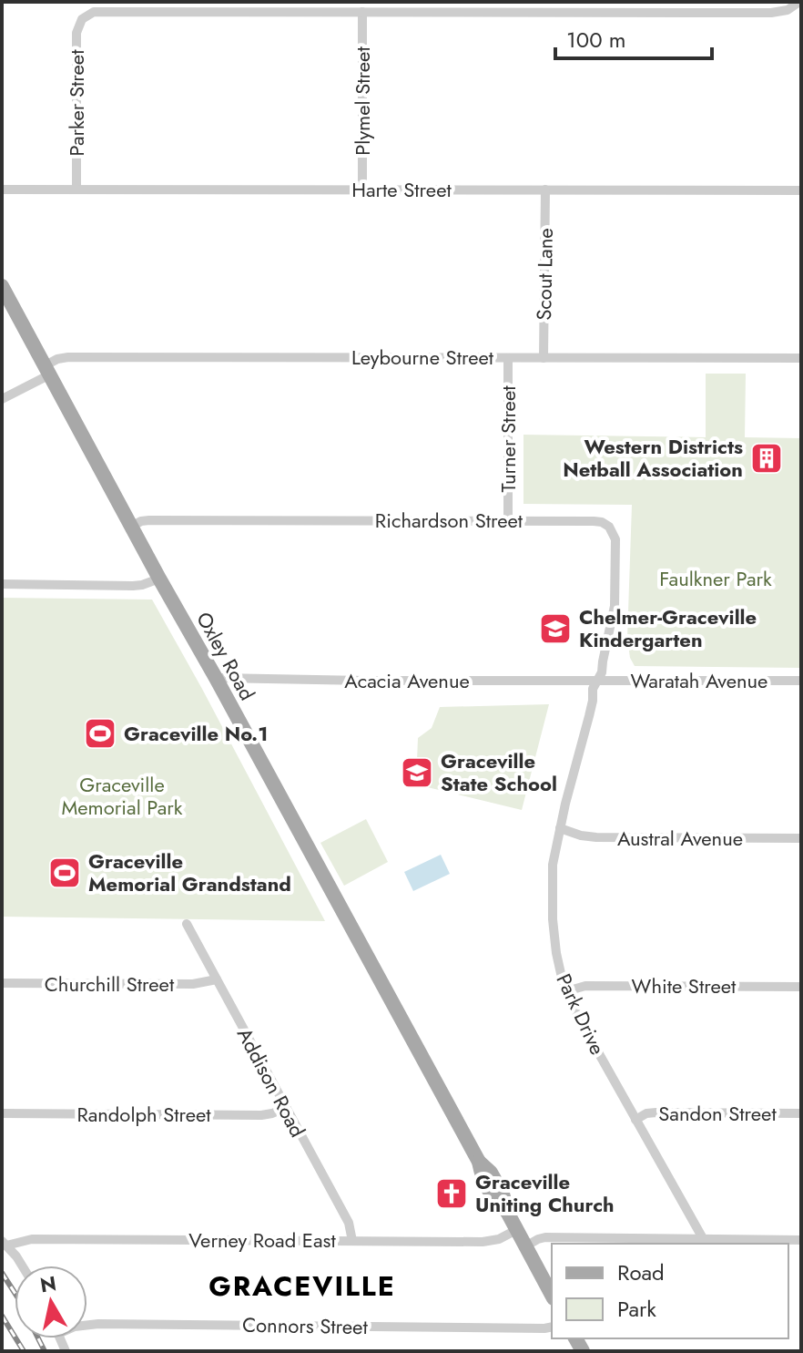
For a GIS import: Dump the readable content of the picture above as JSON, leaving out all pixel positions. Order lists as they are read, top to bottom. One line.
{"streets":{"main road":["Oxley Road"],"street":["Plymel Street","Parker Street","Harte Street","Scout Lane","Leybourne Street","Turner Street","Richardson Street","Acacia Avenue","Waratah Avenue","Austral Avenue","Churchill Street","White Street","Park Drive","Addison Road","Sandon Street","Randolph Street","Verney Road East","Connors Street"]},"crossings":[["Plymel Street","Harte Street"],["Parker Street","Harte Street"],["Harte Street","Scout Lane"],["Scout Lane","Leybourne Street"],["Leybourne Street","Turner Street"],["Leybourne Street","Oxley Road"],["Turner Street","Richardson Street"],["Richardson Street","Oxley Road"],["Richardson Street","Acacia Avenue"],["Richardson Street","Waratah Avenue"],["Richardson Street","Park Drive"],["Oxley Road","Acacia Avenue"],["Oxley Road","Verney Road East"],["Acacia Avenue","Waratah Avenue"],["Acacia Avenue","Park Drive"],["Waratah Avenue","Park Drive"],["Austral Avenue","Park Drive"],["Churchill Street","Addison Road"],["White Street","Park Drive"],["Park Drive","Sandon Street"],["Addison Road","Randolph Street"],["Addison Road","Verney Road East"]],"districts":["GRACEVILLE"],"parks":["Faulkner Park","Graceville Memorial Park"],"places":{"building":["Western Districts Netball Association"],"school or university":["Chelmer-Graceville Kindergarten","Graceville State School"],"sports":["Graceville No.1","Graceville Memorial Grandstand"],"church":["Graceville Uniting Church"]},"legend":["Road","Park"],"scale_bar":"100 m","north":"top"}
